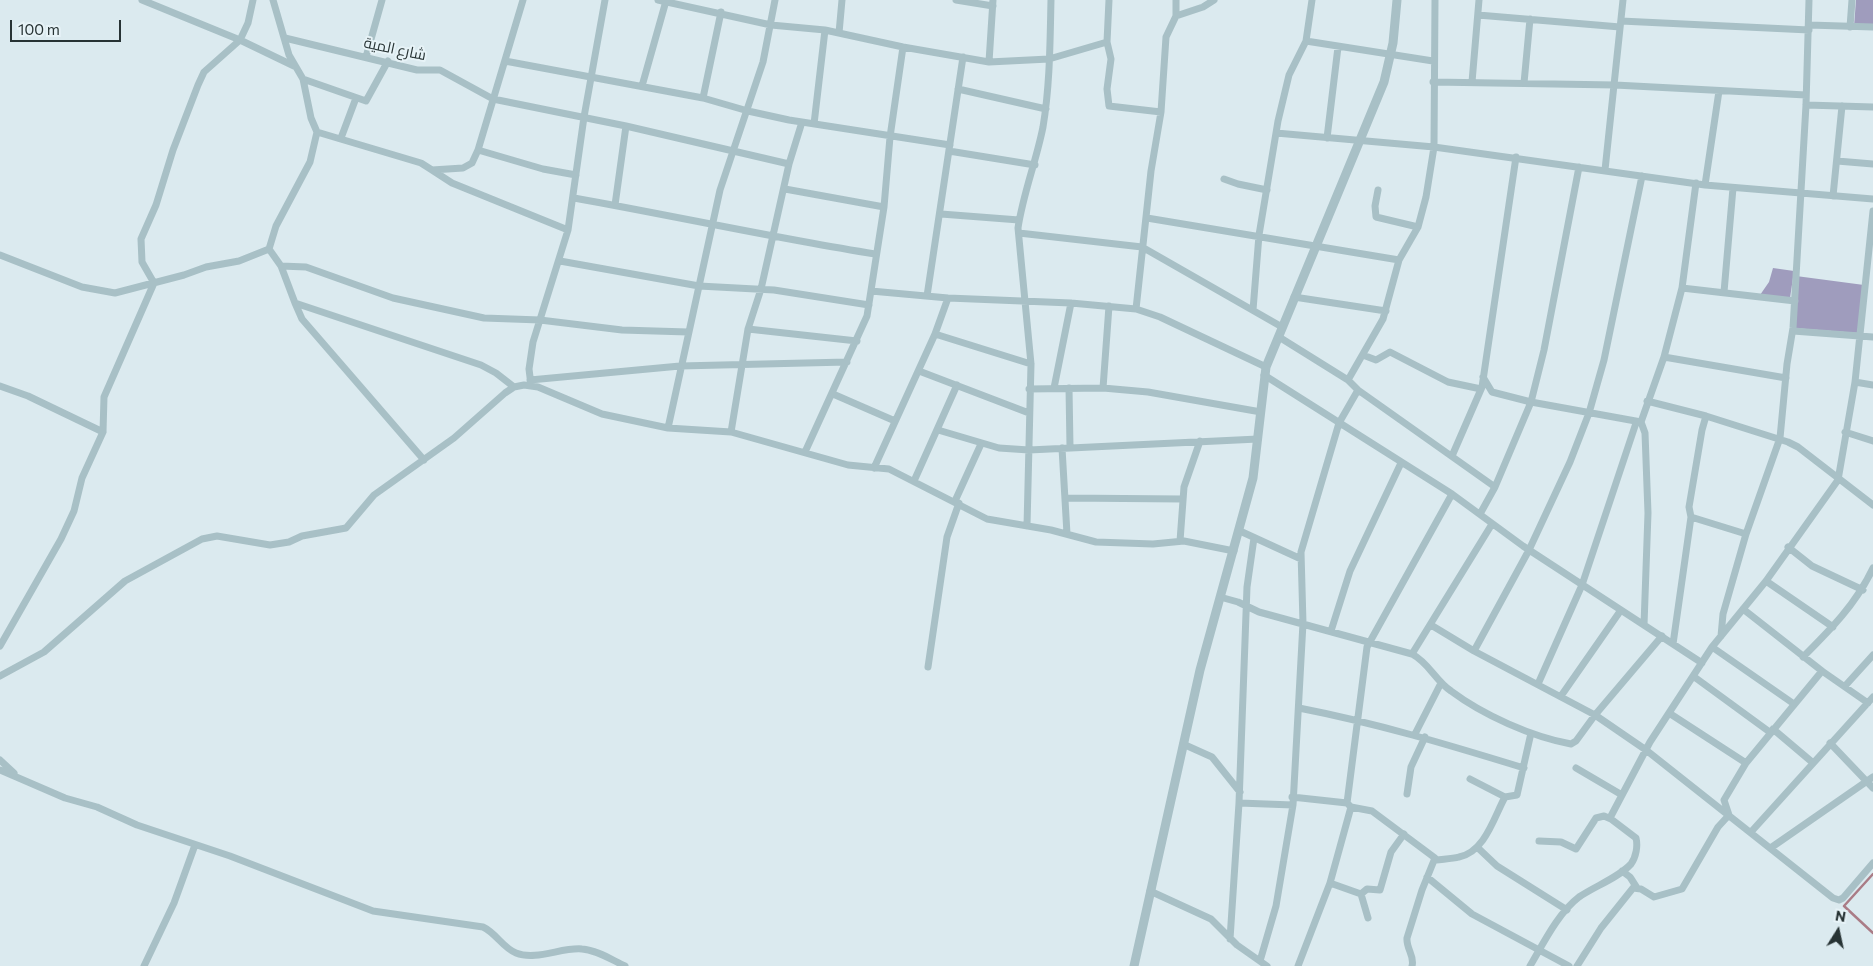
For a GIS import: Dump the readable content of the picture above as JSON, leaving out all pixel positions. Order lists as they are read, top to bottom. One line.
{"streets":{"street":["شارع المية"]},"scale_bar":"100 m","north":"top"}
